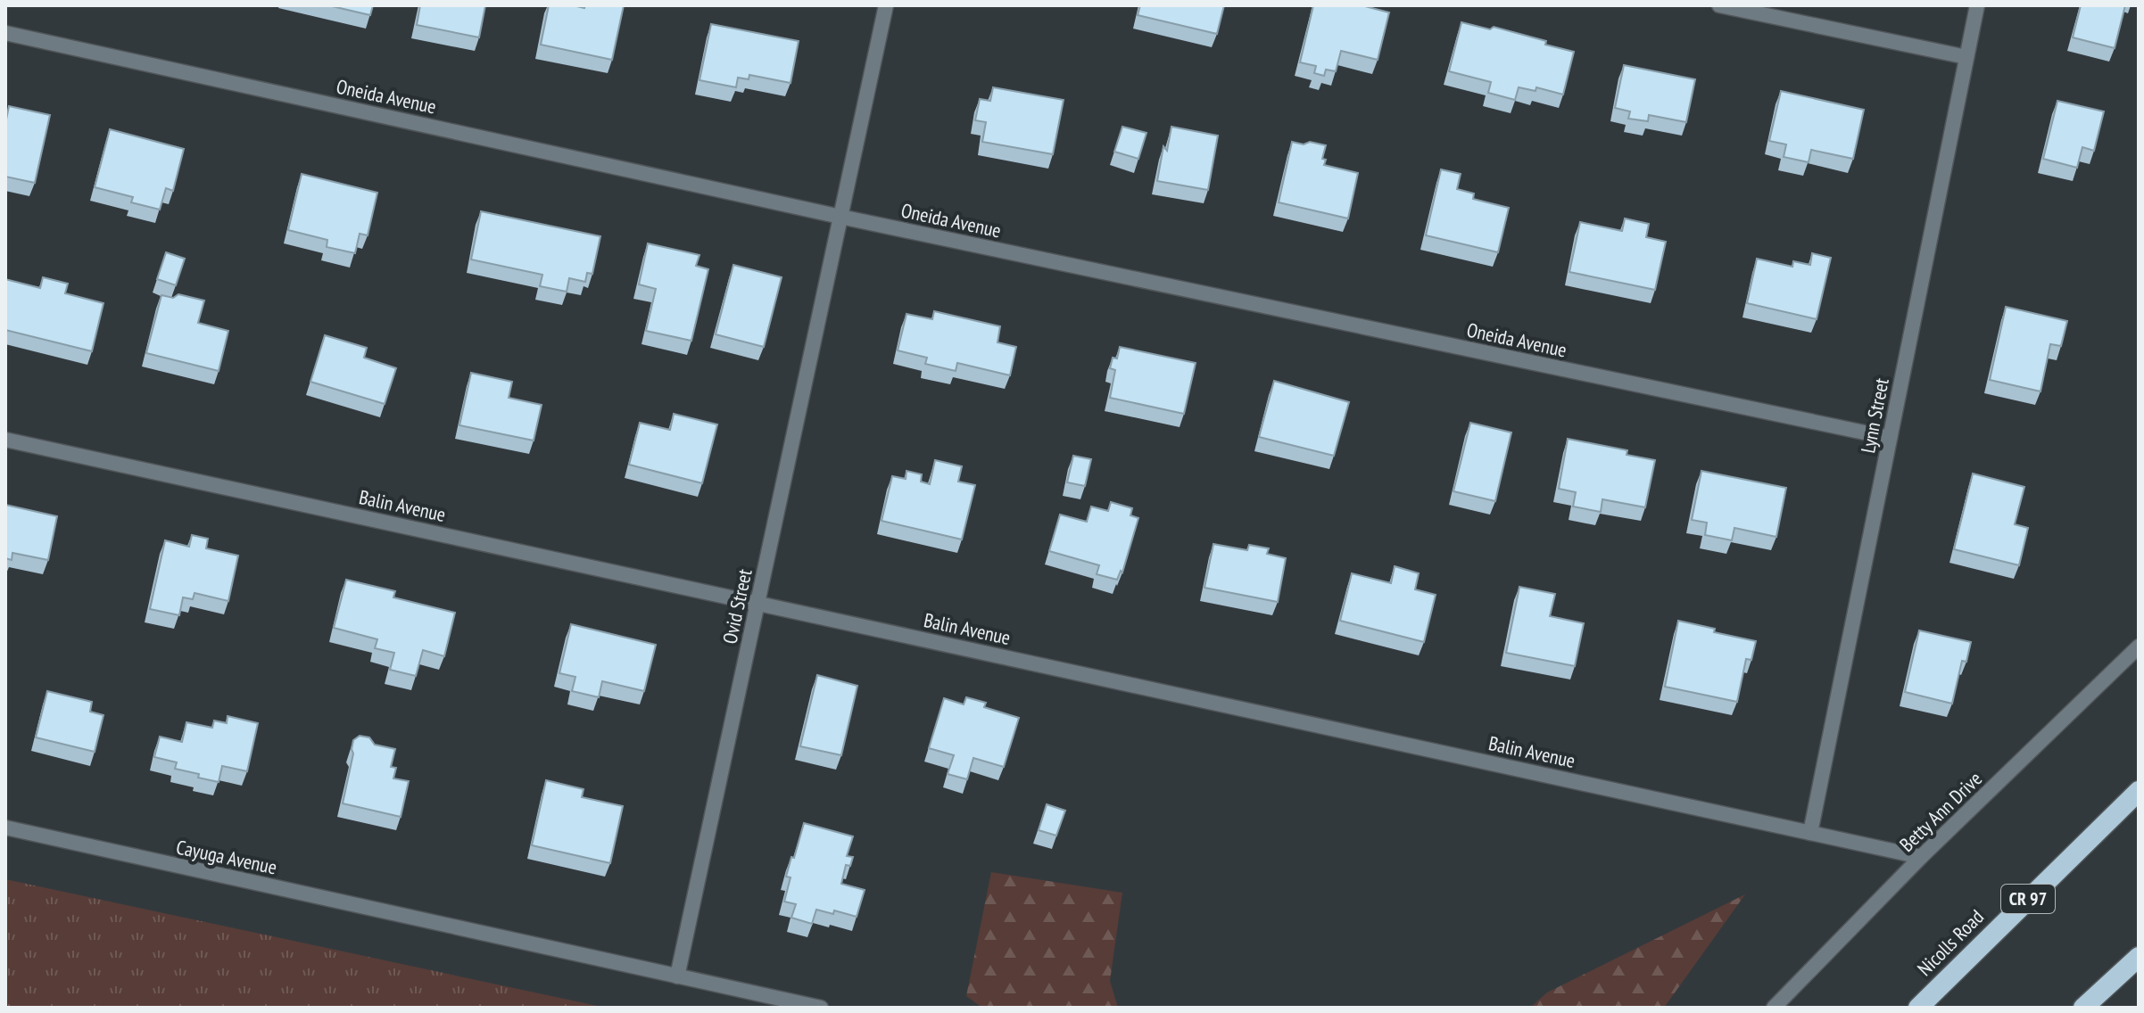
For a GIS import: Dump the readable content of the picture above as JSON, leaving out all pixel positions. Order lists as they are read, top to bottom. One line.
{"streets":{"highway":["CR 97","Nicolls Road"],"street":["Oneida Avenue","Lynn Street","Balin Avenue","Ovid Street","Betty Ann Drive","Cayuga Avenue"]},"crossings":[["Oneida Avenue","Lynn Street"],["Oneida Avenue","Ovid Street"],["Lynn Street","Balin Avenue"],["Balin Avenue","Ovid Street"],["Balin Avenue","Betty Ann Drive"],["Ovid Street","Cayuga Avenue"]]}
